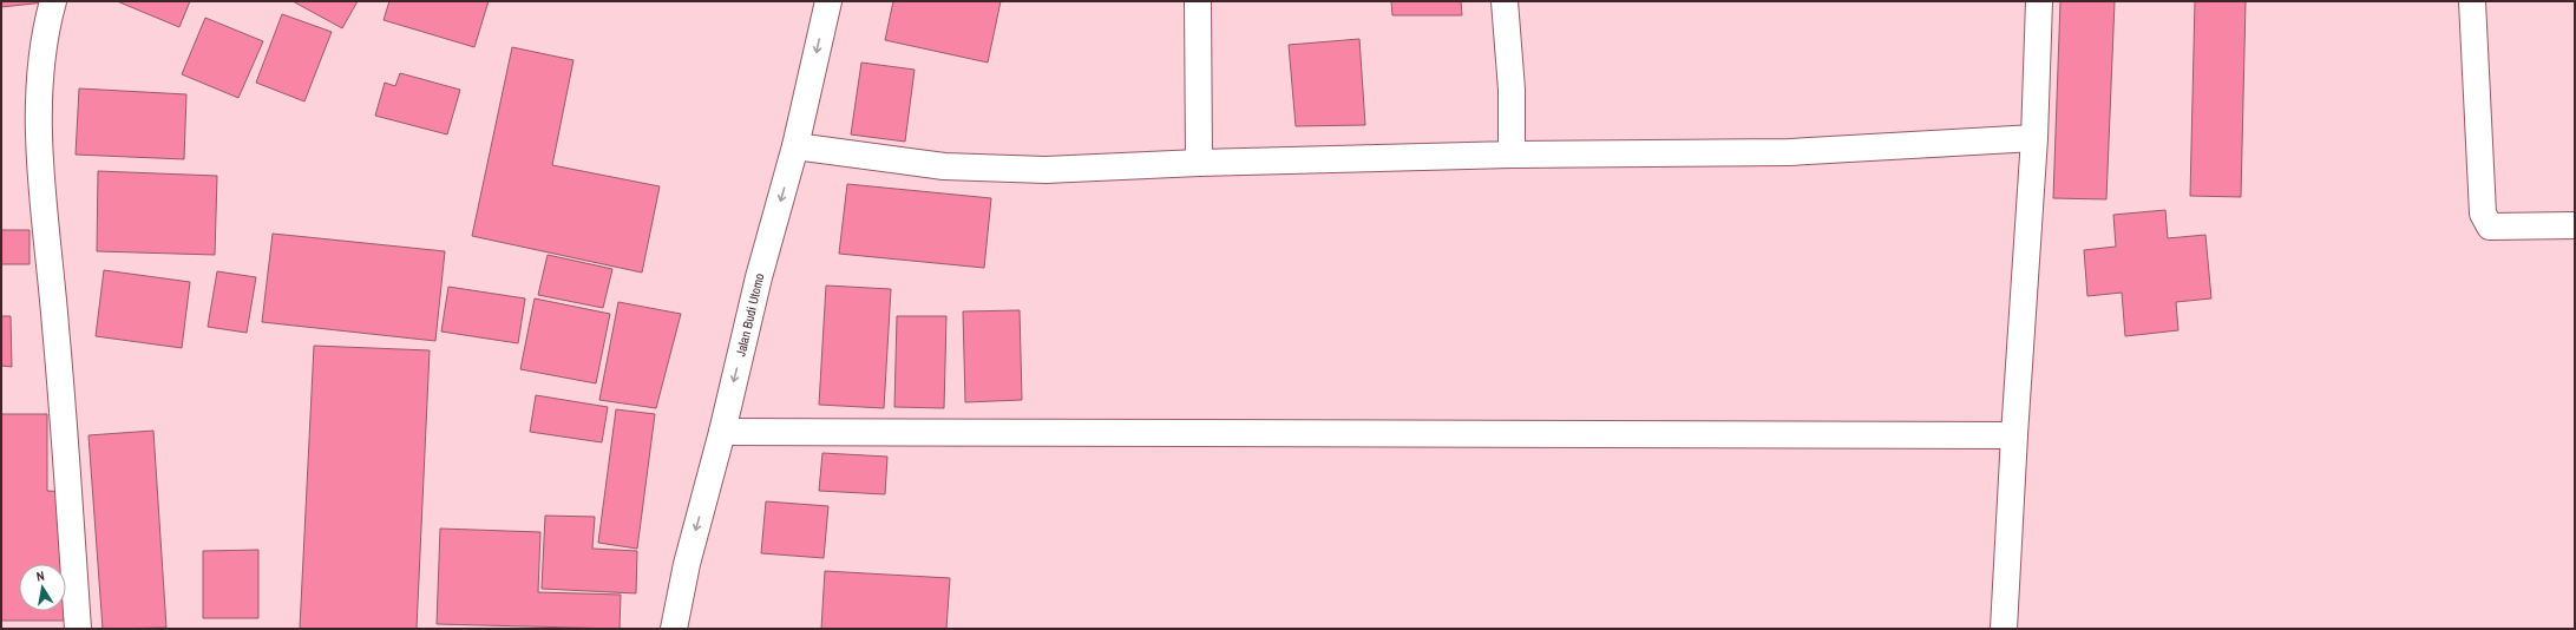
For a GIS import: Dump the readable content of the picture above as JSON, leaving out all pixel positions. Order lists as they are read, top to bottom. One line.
{"streets":{"street":["Jalan Budi Utomo"]},"one_way":["Jalan Budi Utomo"],"north":"top"}
